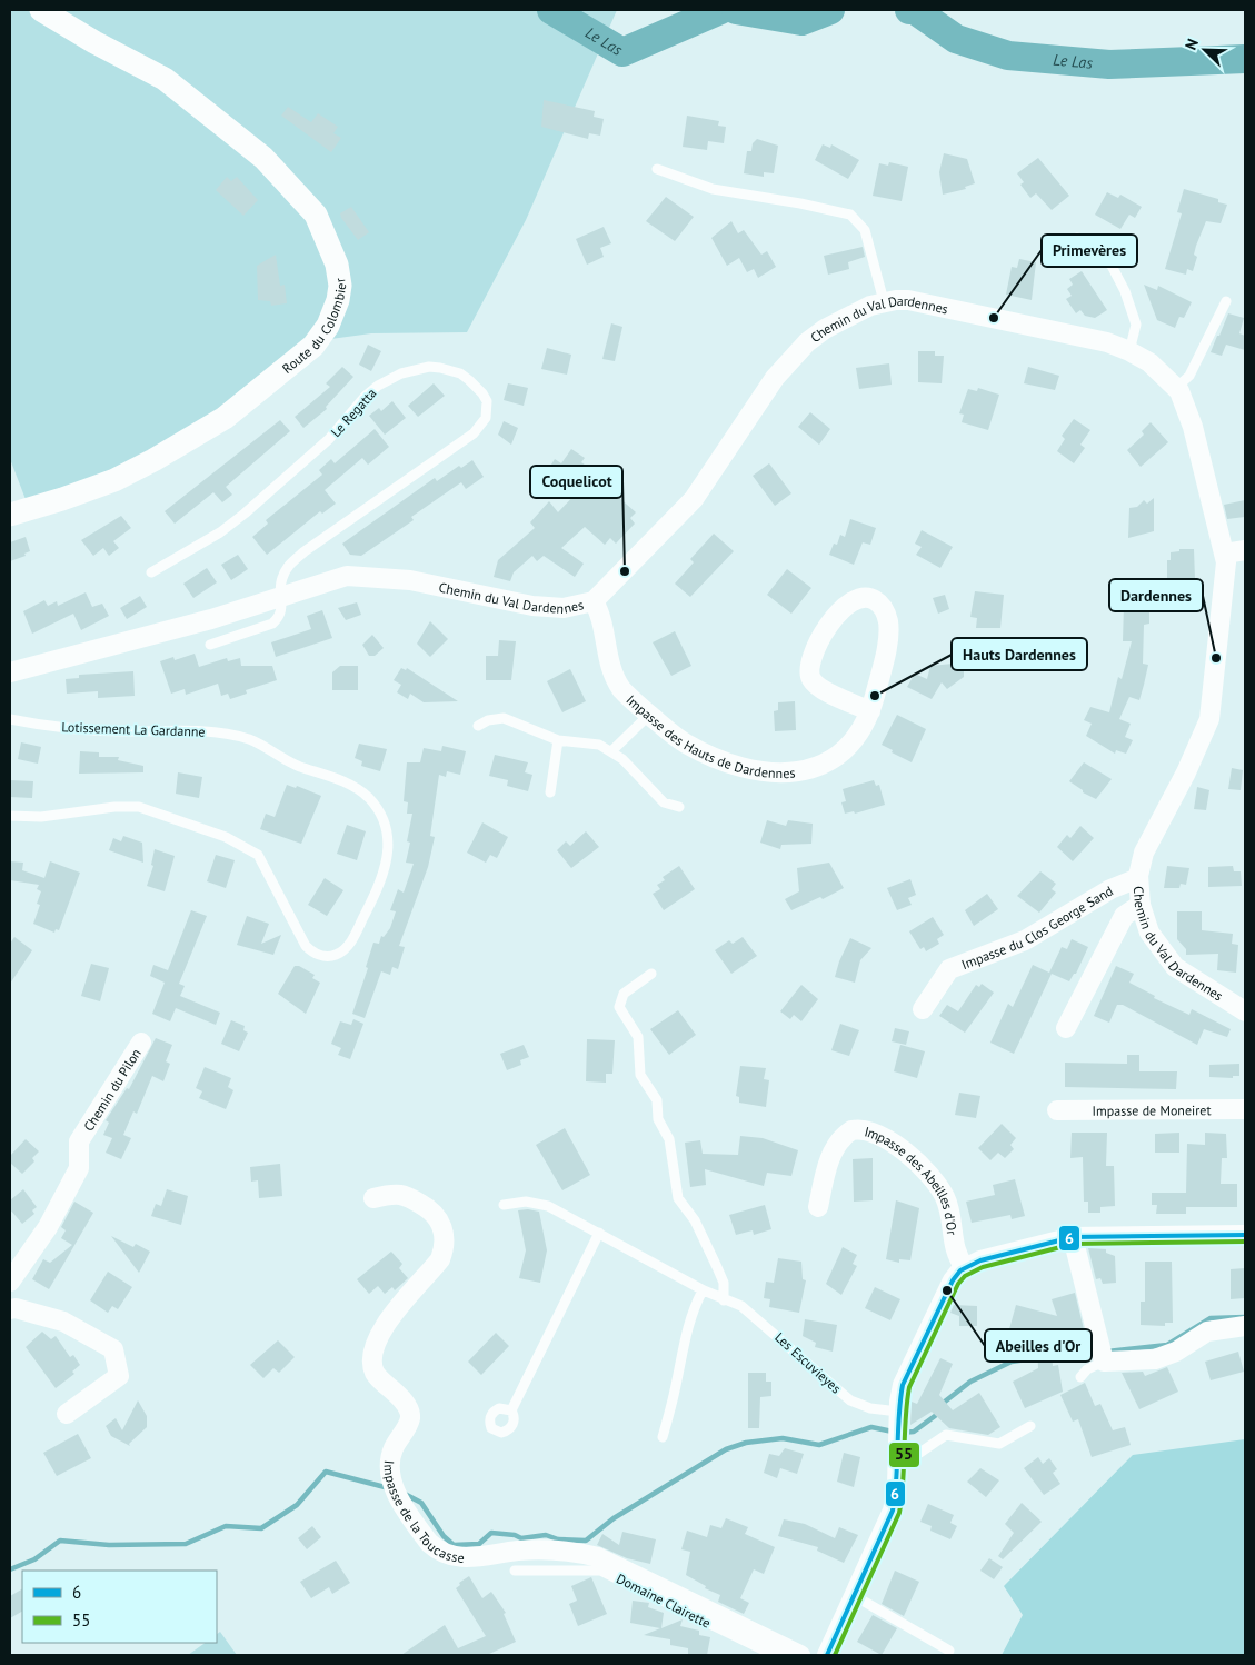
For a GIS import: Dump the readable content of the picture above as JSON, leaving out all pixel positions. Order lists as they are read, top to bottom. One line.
{"streets":{"street":["Route du Colombier","Chemin du Val Dardennes","Impasse des Hauts de Dardennes","Impasse du Clos George Sand","Chemin du Pilon","Impasse de Moneiret","Impasse des Abeilles d'Or","Impasse de la Toucasse"],"lane":["Le Regatta","Lotissement La Gardanne","Les Escuvieyes","Domaine Clairette"]},"crossings":[["Chemin du Val Dardennes","Le Regatta"],["Chemin du Val Dardennes","Impasse des Hauts de Dardennes"],["Chemin du Val Dardennes","Impasse du Clos George Sand"],["Impasse de la Toucasse","Domaine Clairette"]],"water":["Le Las"],"places":["Primevères","Coquelicot","Dardennes","Hauts Dardennes","Abeilles d'Or"],"lines":["transit line 6","transit line 55"],"legend":["6","55"],"north":"top left"}
